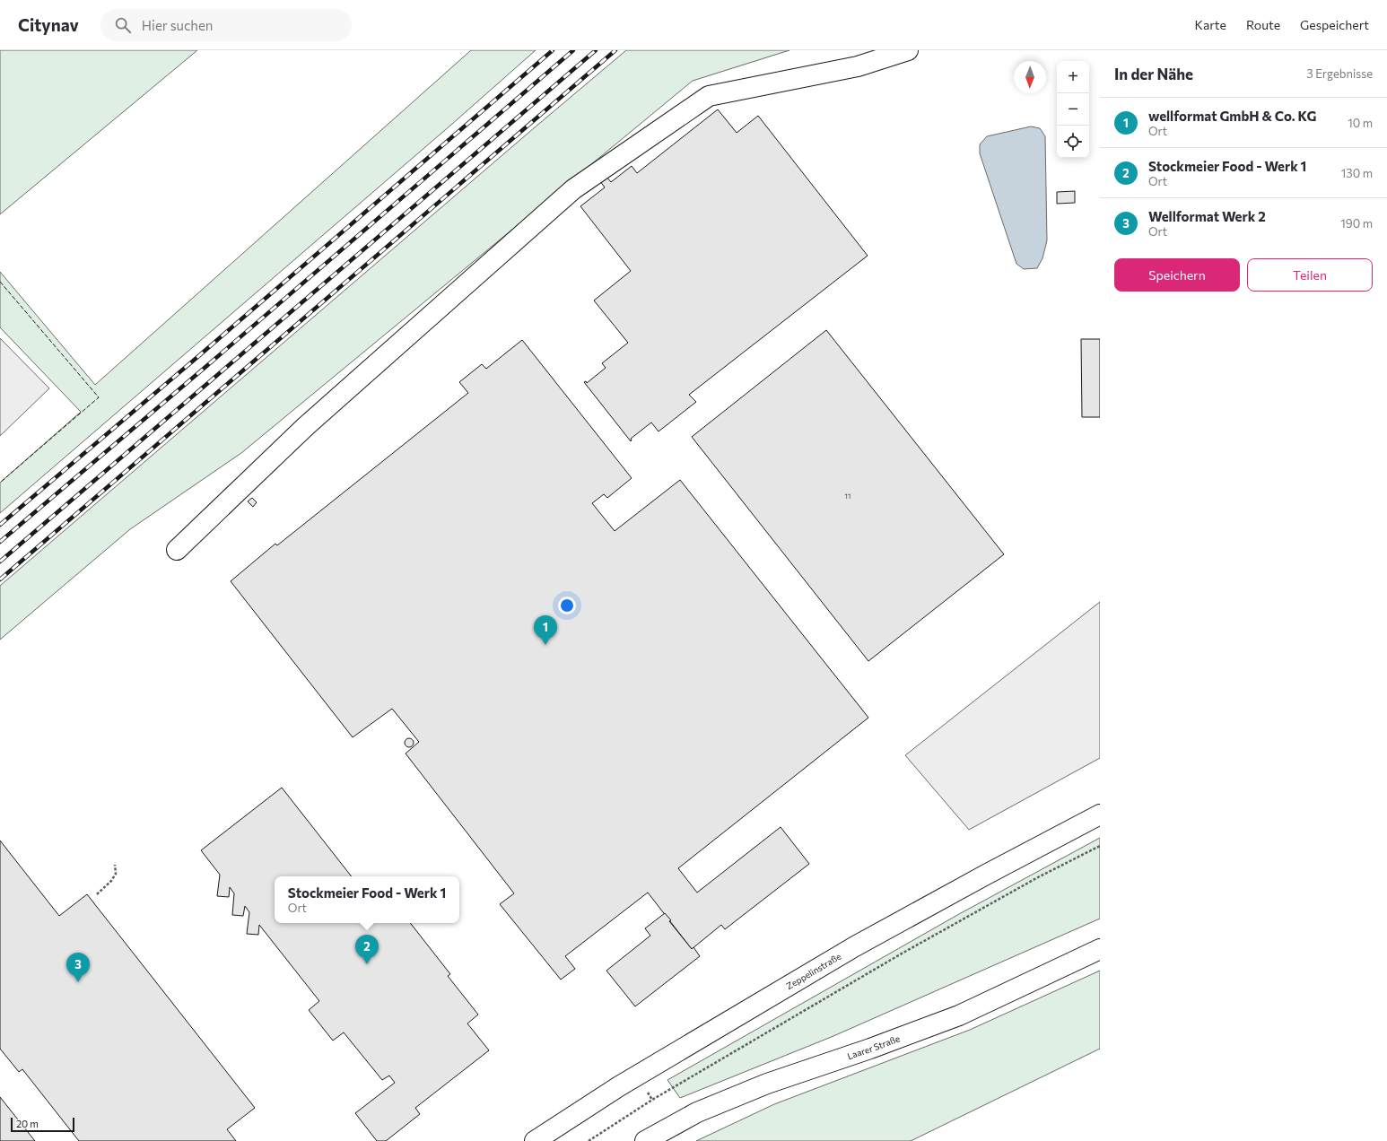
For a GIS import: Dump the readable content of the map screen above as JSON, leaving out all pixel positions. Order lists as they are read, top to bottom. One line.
{"streets":{"street":["Zeppelinstraße","Laarer Straße"]},"house_numbers":["11"],"scale_bar":"20 m","north":"bottom","page":{"header":"Citynav","search":"Hier suchen","nav":["Karte","Route","Gespeichert"],"heading":["In der Nähe","3 Ergebnisse"],"map_buttons":["+","−"],"list":[{"mark":"1","name":"wellformat GmbH & Co. KG","note":"Ort","value":"10 m"},{"mark":"2","name":"Stockmeier Food - Werk 1","note":"Ort","value":"130 m"},{"mark":"3","name":"Wellformat Werk 2","note":"Ort","value":"190 m"}],"buttons":["Speichern","Teilen"],"pins":["1","2","3"],"popup":["Stockmeier Food - Werk 1","Ort"],"scale":"20 m"}}
